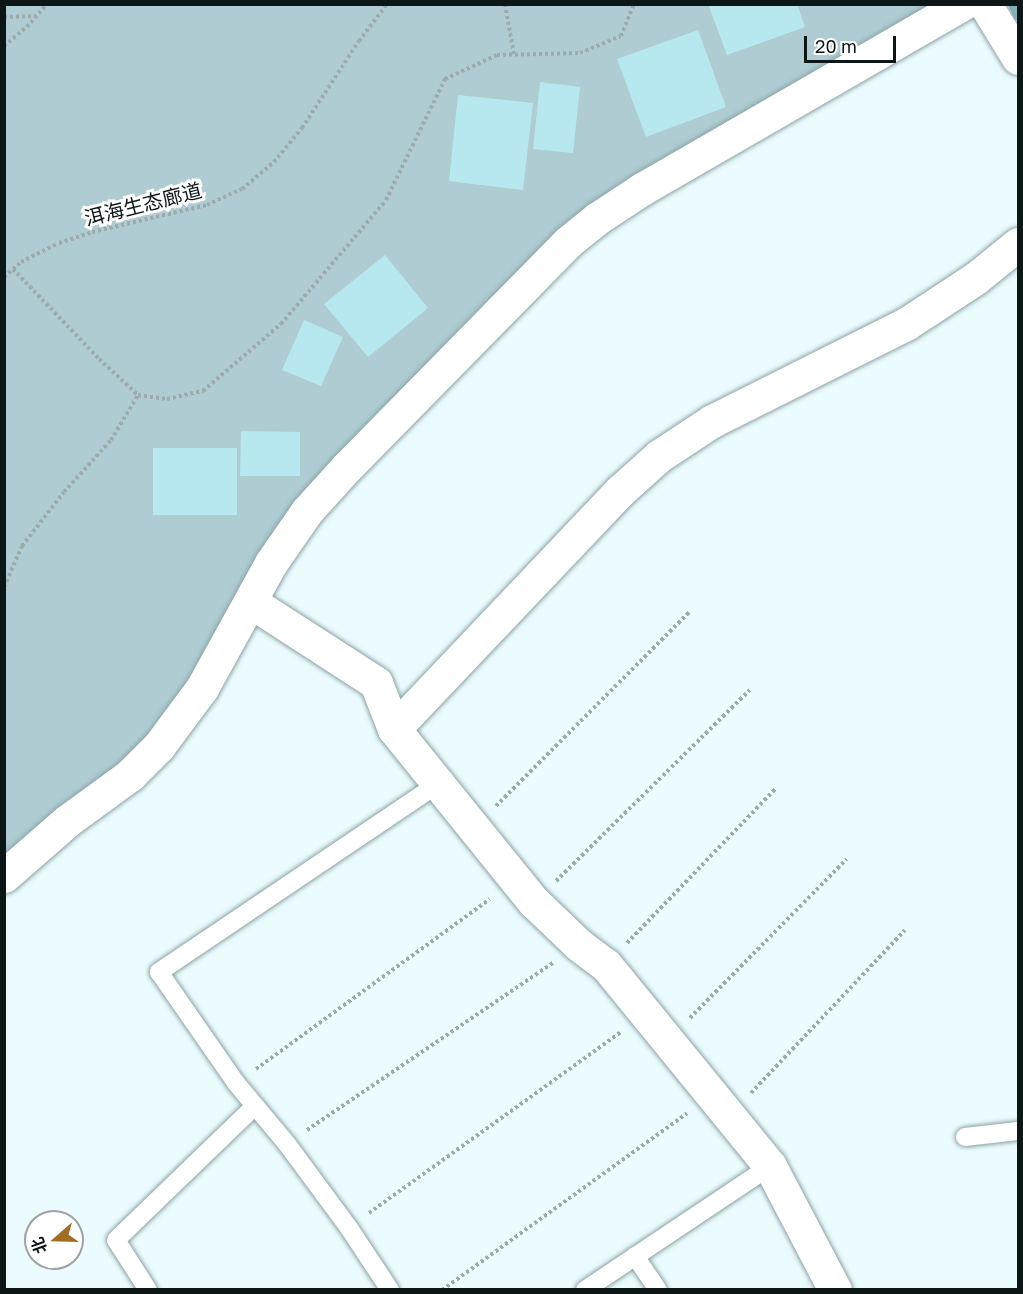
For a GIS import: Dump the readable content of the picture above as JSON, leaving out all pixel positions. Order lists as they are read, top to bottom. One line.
{"streets":{"path":["洱海生态廊道"]},"scale_bar":"20 m","north":"left"}
